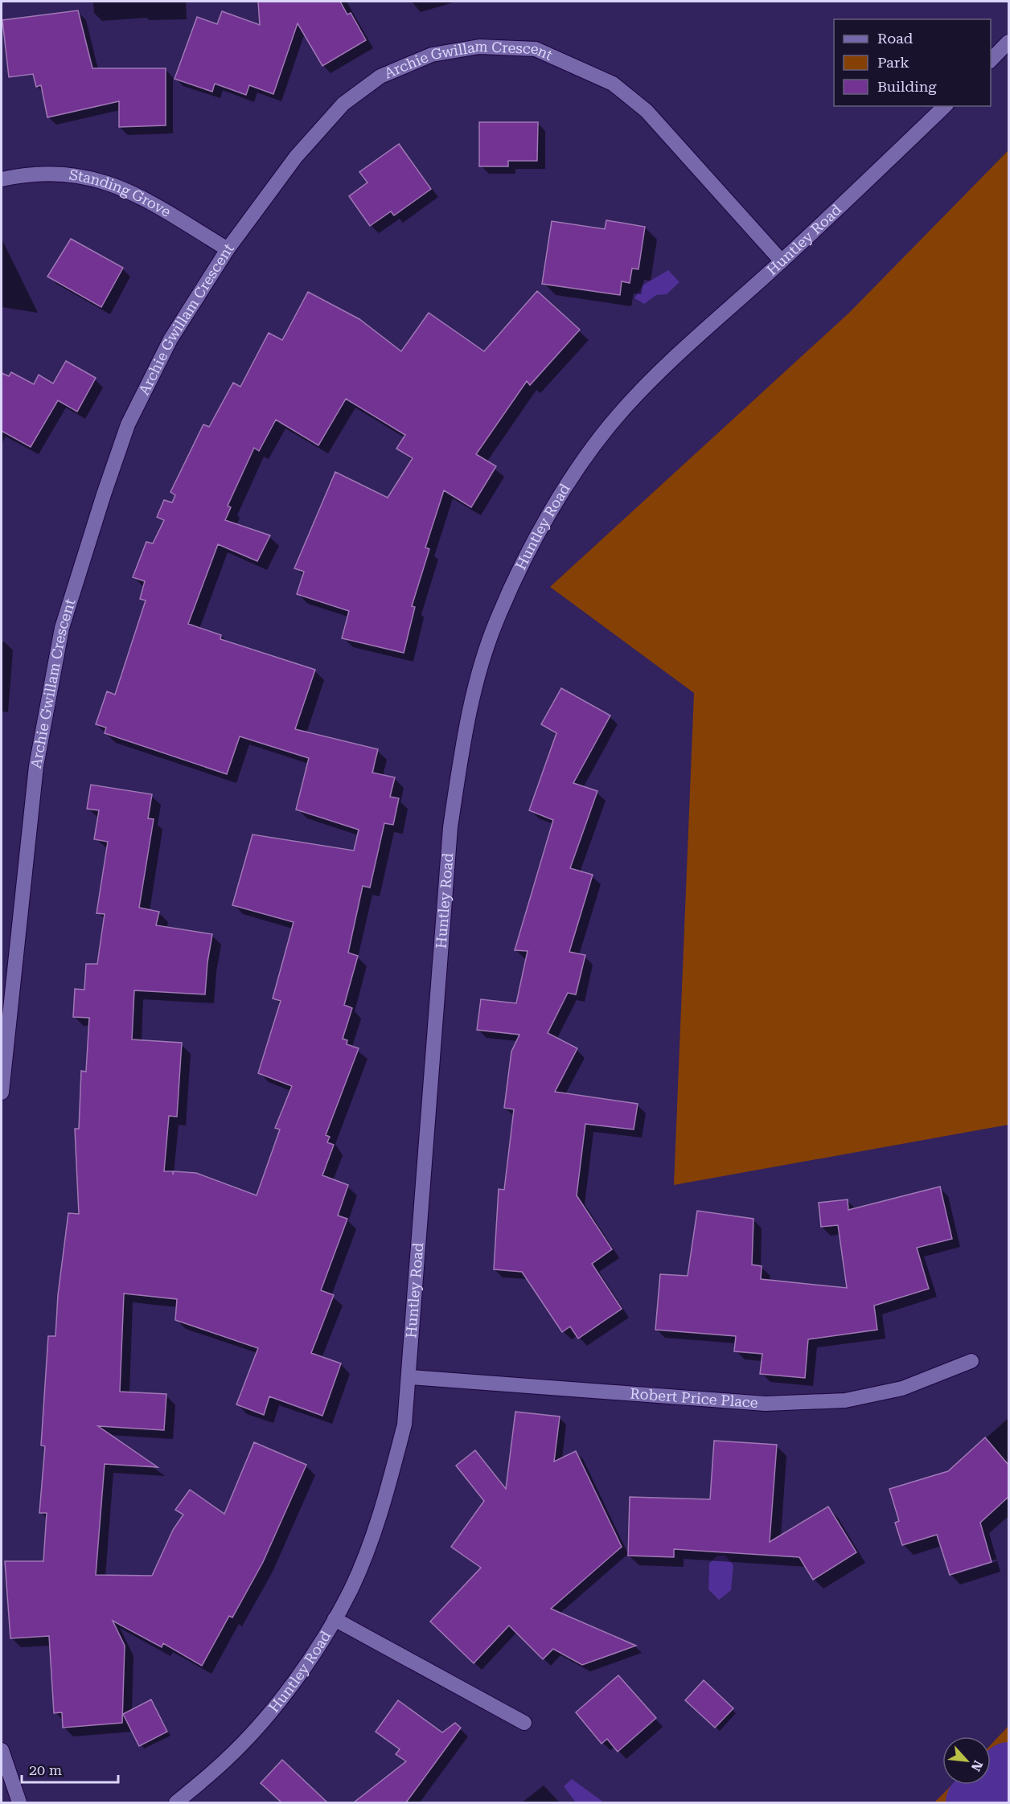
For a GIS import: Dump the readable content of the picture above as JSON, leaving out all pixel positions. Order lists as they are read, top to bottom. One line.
{"streets":{"street":["Archie Gwillam Crescent","Standing Grove","Huntley Road","Robert Price Place"]},"crossings":[["Archie Gwillam Crescent","Standing Grove"],["Archie Gwillam Crescent","Huntley Road"],["Huntley Road","Robert Price Place"]],"legend":["Road","Park","Building"],"scale_bar":"20 m","north":"bottom right"}
